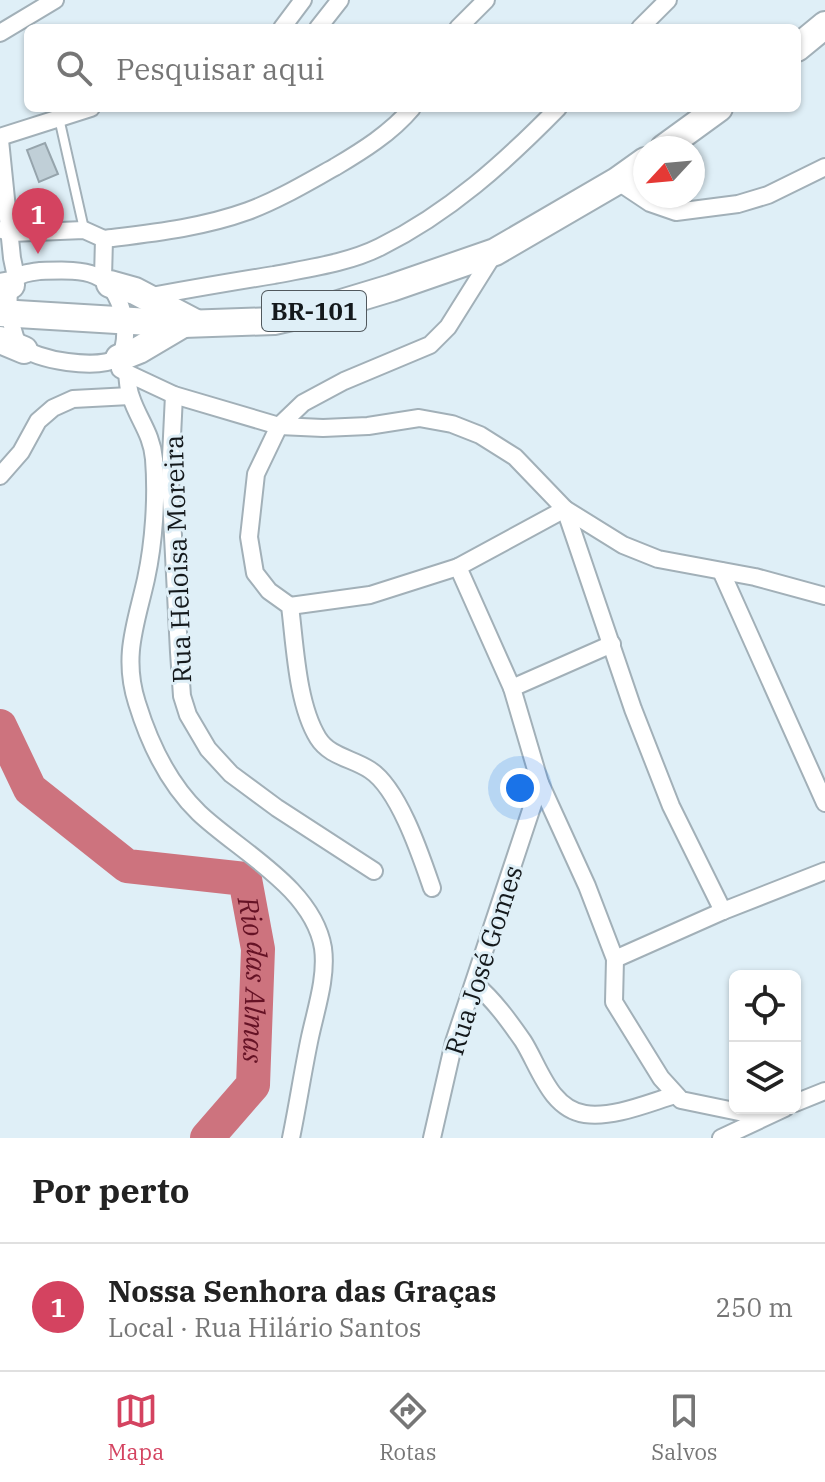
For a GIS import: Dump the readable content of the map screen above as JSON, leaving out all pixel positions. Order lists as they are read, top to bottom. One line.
{"streets":{"highway":["BR-101"],"street":["Rua Heloisa Moreira","Rua José Gomes"]},"water":["Rio das Almas"],"north":"bottom left","page":{"search":"Pesquisar aqui","pins":"1","heading":"Por perto","list":[{"mark":"1","name":"Nossa Senhora das Graças","note":"Local · Rua Hilário Santos","value":"250 m"}],"nav":["Mapa","Rotas","Salvos"]}}
